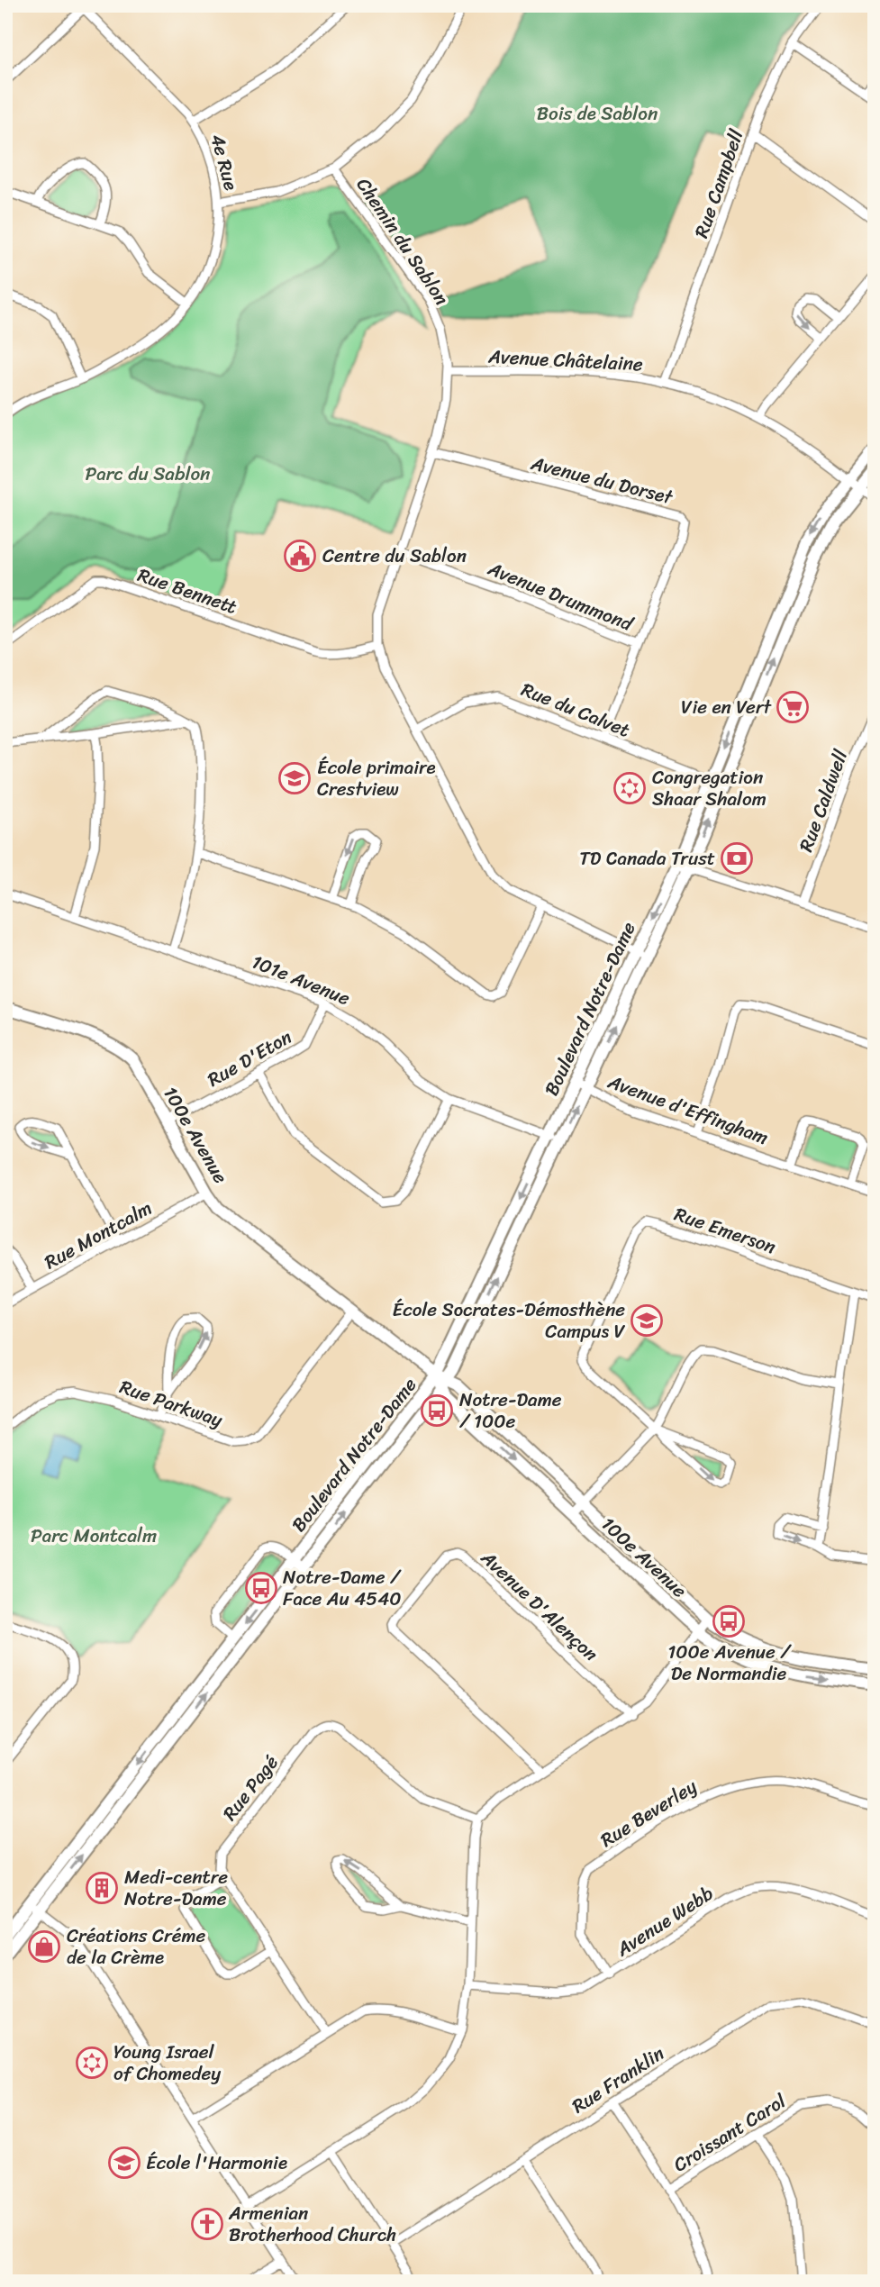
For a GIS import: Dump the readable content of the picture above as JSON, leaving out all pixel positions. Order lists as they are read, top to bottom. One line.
{"streets":{"street":["4e Rue","Rue Campbell","Chemin du Sablon","Avenue Châtelaine","Avenue du Dorset","Rue Bennett","Avenue Drummond","Rue du Calvet","Rue Caldwell","101e Avenue","Boulevard Notre-Dame","Rue D'Eton","Avenue d'Effingham","100e Avenue","Rue Emerson","Rue Montcalm","Rue Parkway","Avenue D'Alençon","Rue Pagé","Rue Beverley","Avenue Webb","Rue Franklin","Croissant Carol"]},"crossings":[["Rue Campbell","Avenue Châtelaine"],["Chemin du Sablon","Avenue Châtelaine"],["Chemin du Sablon","Avenue du Dorset"],["Chemin du Sablon","Rue Bennett"],["Chemin du Sablon","Avenue Drummond"],["Chemin du Sablon","Rue du Calvet"],["Chemin du Sablon","Boulevard Notre-Dame"],["Avenue Châtelaine","Boulevard Notre-Dame"],["Avenue du Dorset","Avenue Drummond"],["Avenue du Dorset","Rue du Calvet"],["Rue du Calvet","Boulevard Notre-Dame"],["101e Avenue","Boulevard Notre-Dame"],["101e Avenue","Rue D'Eton"],["Boulevard Notre-Dame","Avenue d'Effingham"],["Boulevard Notre-Dame","100e Avenue"],["Rue D'Eton","100e Avenue"],["100e Avenue","Rue Montcalm"],["100e Avenue","Rue Parkway"],["Rue Beverley","Avenue Webb"]],"parks":["Bois de Sablon","Parc du Sablon","Parc Montcalm"],"places":{"public building":["Centre du Sablon"],"supermarket":["Vie en Vert"],"school or university":["École primaire Crestview","École Socrates-Démosthène Campus V","École l'Harmonie"],"synagogue":["Congregation Shaar Shalom","Young Israel of Chomedey"],"bank":["TD Canada Trust"],"bus stop":["Notre-Dame / 100e","Notre-Dame / Face Au 4540","100e Avenue / De Normandie"],"building":["Medi-centre Notre-Dame"],"shop":["Créations Créme de la Crème"],"church":["Armenian Brotherhood Church"]}}
